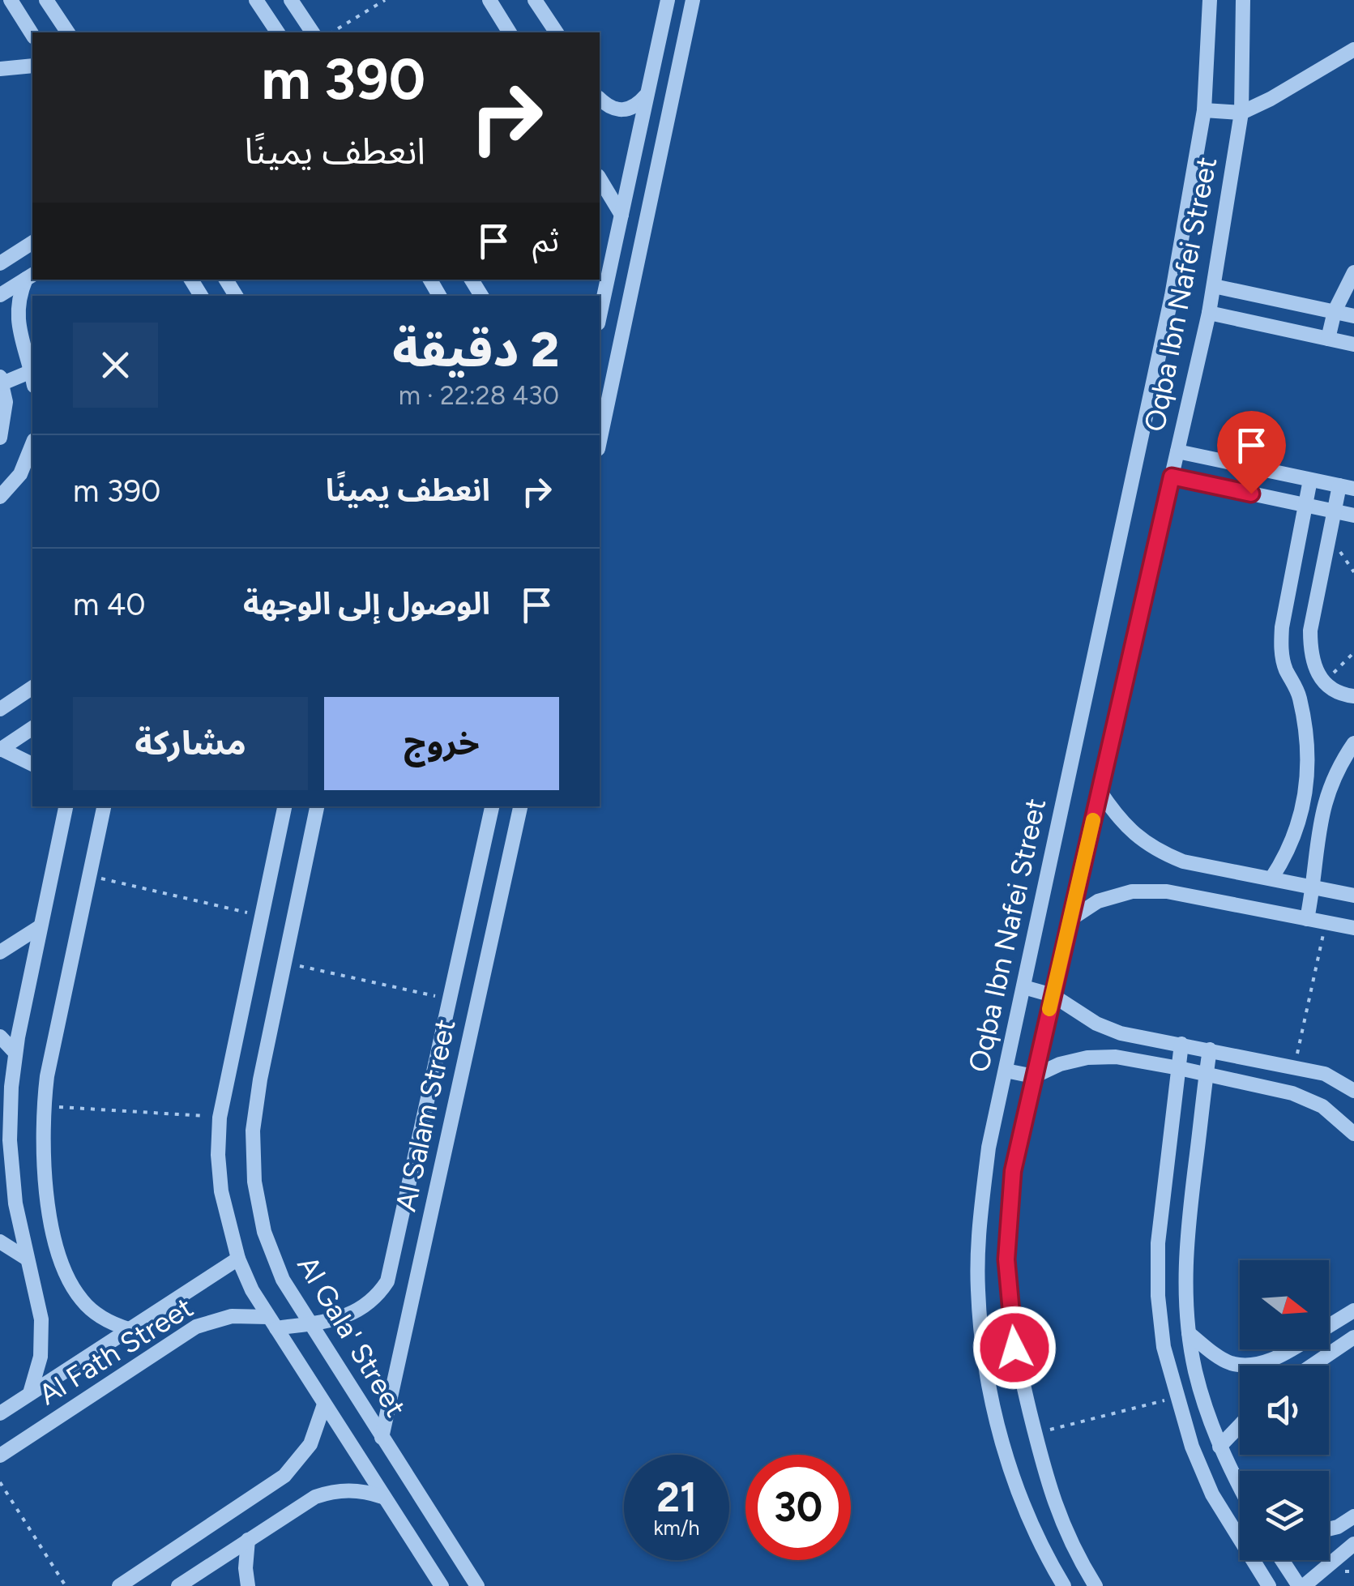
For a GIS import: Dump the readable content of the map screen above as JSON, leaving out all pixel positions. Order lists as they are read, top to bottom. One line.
{"streets":{"street":["Oqba Ibn Nafei Street","Al Salam Street","Al Gala' Street","Al Fath Street"]},"crossings":[["Al Salam Street","Al Gala' Street"],["Al Salam Street","Al Fath Street"],["Al Gala' Street","Al Fath Street"]],"north":"right","page":{"turn":["390 m","انعطف يمينًا"],"then":"ثم","heading":["2 دقيقة","430 m · 22:28"],"list":[{"name":"انعطف يمينًا","value":"390 m"},{"name":"الوصول إلى الوجهة","value":"40 m"}],"buttons":["خروج","مشاركة"],"speed":"21 km/h","limit":"30"}}
